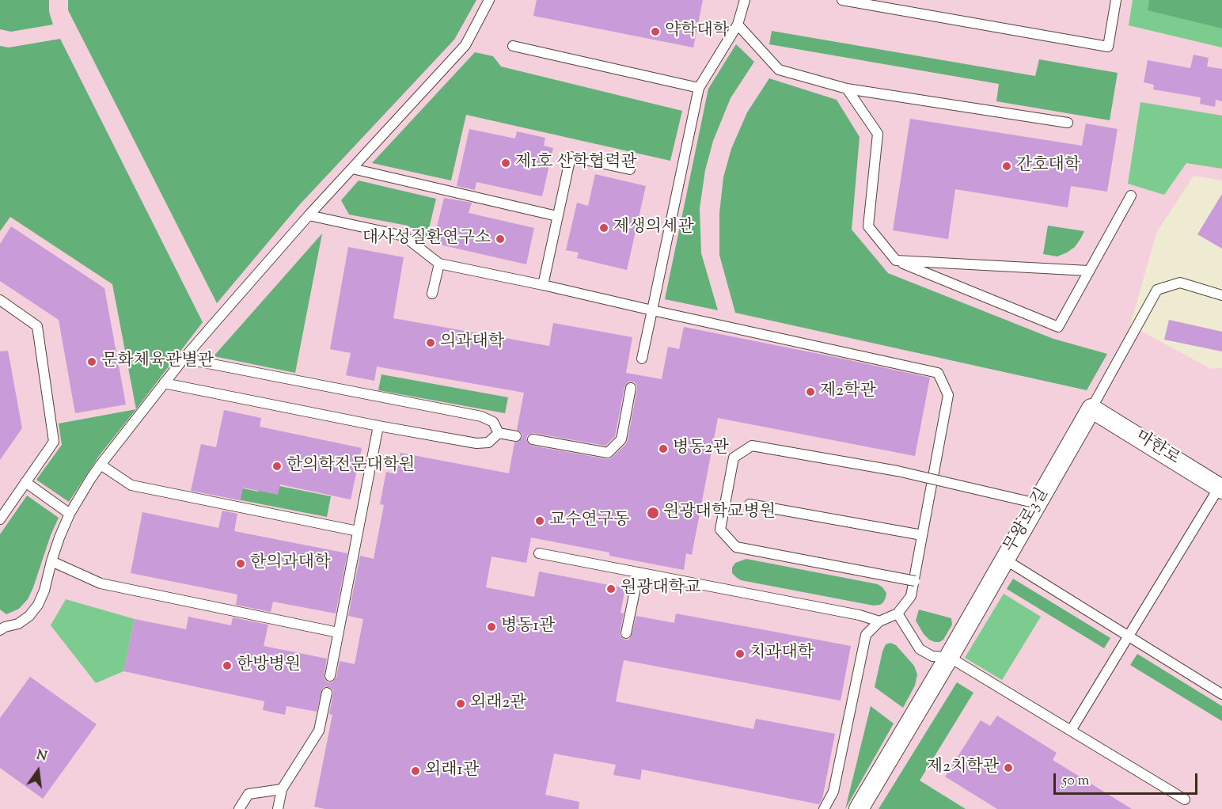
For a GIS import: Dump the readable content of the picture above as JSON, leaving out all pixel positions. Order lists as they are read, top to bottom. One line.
{"streets":{"street":["마한로","무왕로3길"]},"crossings":[["마한로","무왕로3길"]],"places":["약학대학","제1호 산학협력관","간호대학","제생의세관","대사성질환연구소","의과대학","문화체육관별관","제2학관","병동2관","한의학전문대학원","원광대학교병원","교수연구동","한의과대학","원광대학교","병동1관","치과대학","한방병원","외래2관","제2치학관","외래1관"],"scale_bar":"50 m","north":"top"}
